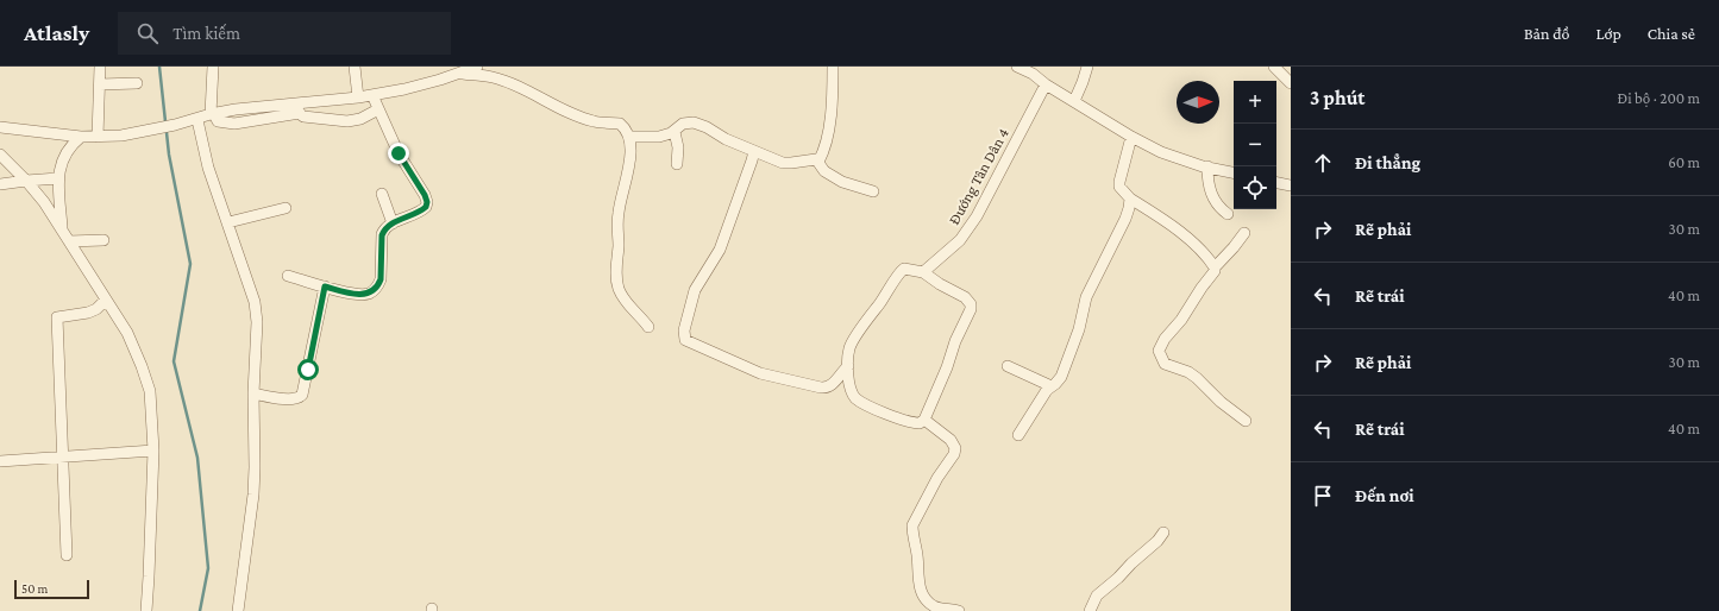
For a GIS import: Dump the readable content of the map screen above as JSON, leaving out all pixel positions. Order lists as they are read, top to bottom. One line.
{"streets":{"street":["Đướng Tân Dân 4"]},"scale_bar":"50 m","north":"right","page":{"header":"Atlasly","search":"Tìm kiếm","nav":["Bản đồ","Lớp","Chia sẻ"],"heading":["3 phút","Đi bộ · 200 m"],"map_buttons":["+","−"],"list":[["Đi thẳng","60 m"],["Rẽ phải","30 m"],["Rẽ trái","40 m"],["Rẽ phải","30 m"],["Rẽ trái","40 m"],"Đến nơi"],"scale":"50 m"}}
